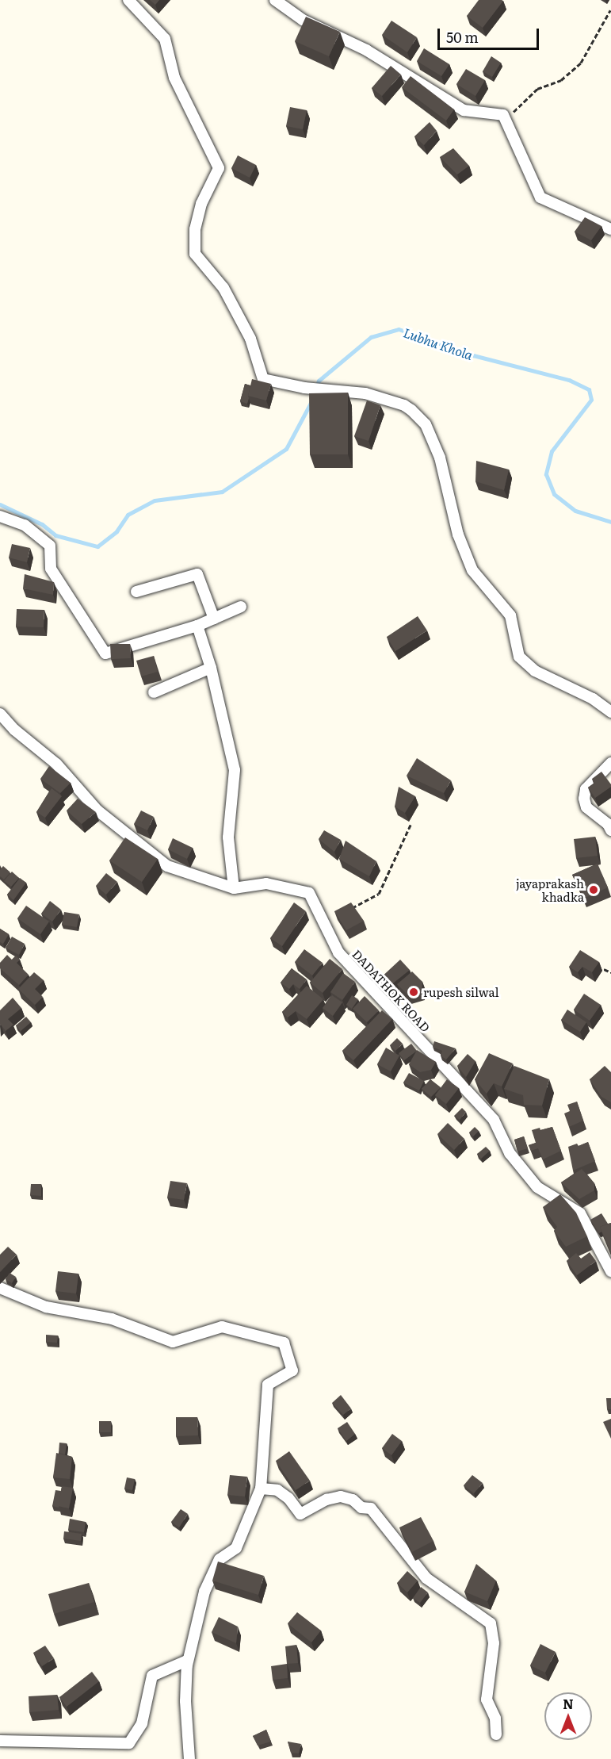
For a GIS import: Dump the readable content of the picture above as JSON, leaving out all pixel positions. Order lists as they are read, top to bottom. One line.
{"streets":{"street":["DADATHOK ROAD"]},"water":["Lubhu Khola"],"places":["jayaprakash khadka","rupesh silwal"],"scale_bar":"50 m","north":"top"}
